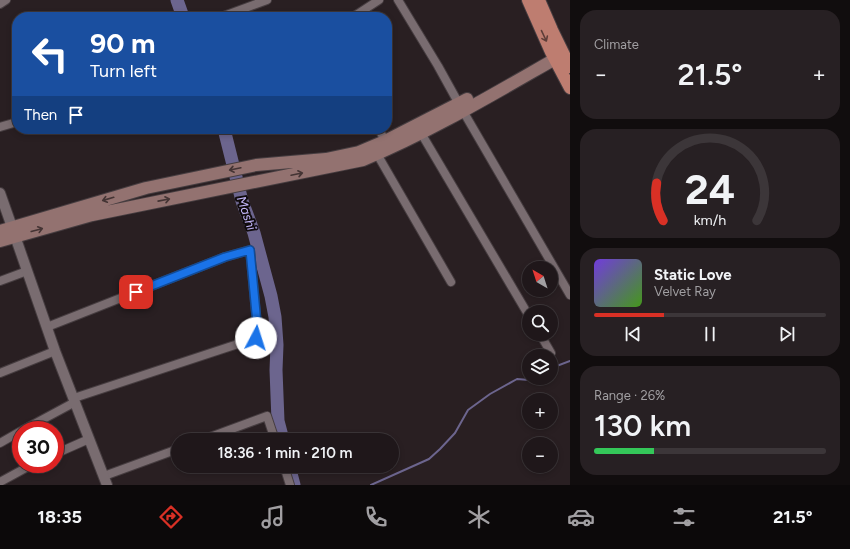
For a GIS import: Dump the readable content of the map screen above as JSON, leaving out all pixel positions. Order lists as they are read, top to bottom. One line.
{"water":["Mashi"],"north":"top left","page":{"tile":["Climate",["Range · 26%","130 km"]],"turn":["90 m","Turn left"],"heat":["−","21.5°","+"],"then":"Then","song":["Static Love","Velvet Ray"],"map_buttons":["+","−"],"limit":"30","trip":"18:36 · 1 min · 210 m","tabs":["18:35","21.5°"],"gauge":["24","km/h"]}}
